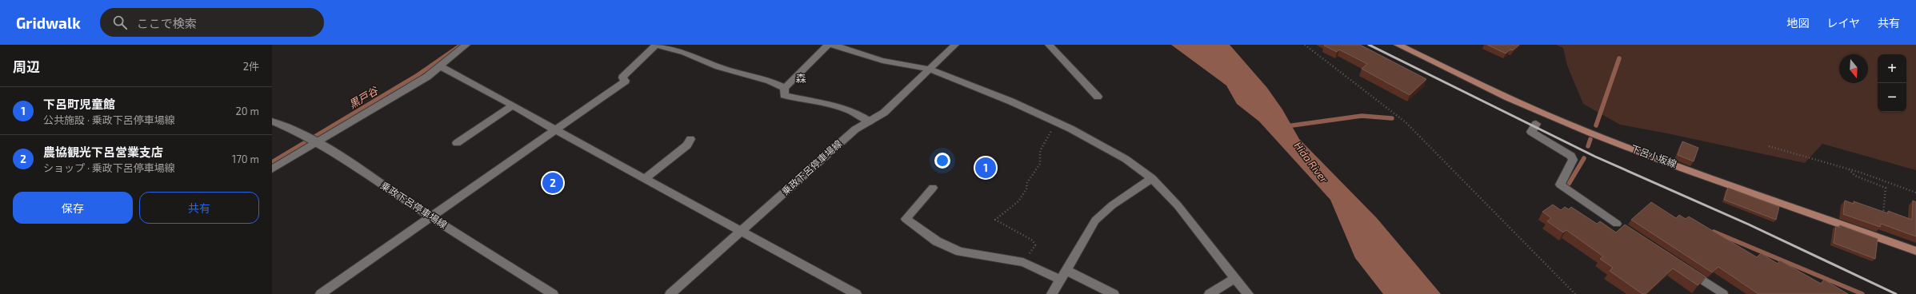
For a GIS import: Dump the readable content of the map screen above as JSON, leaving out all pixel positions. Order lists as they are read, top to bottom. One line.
{"streets":{"main road":["下呂小坂線"],"street":["乗政下呂停車場線"]},"districts":["森"],"water":["黒戸谷","Hida River"],"north":"bottom","page":{"header":"Gridwalk","search":"ここで検索","nav":["地図","レイヤ","共有"],"heading":["周辺","2件"],"map_buttons":["+","−"],"list":[{"mark":"1","name":"下呂町児童館","note":"公共施設 · 乗政下呂停車場線","value":"20 m"},{"mark":"2","name":"農協観光下呂営業支店","note":"ショップ · 乗政下呂停車場線","value":"170 m"}],"pins":["1","2"],"buttons":["保存","共有"]}}
